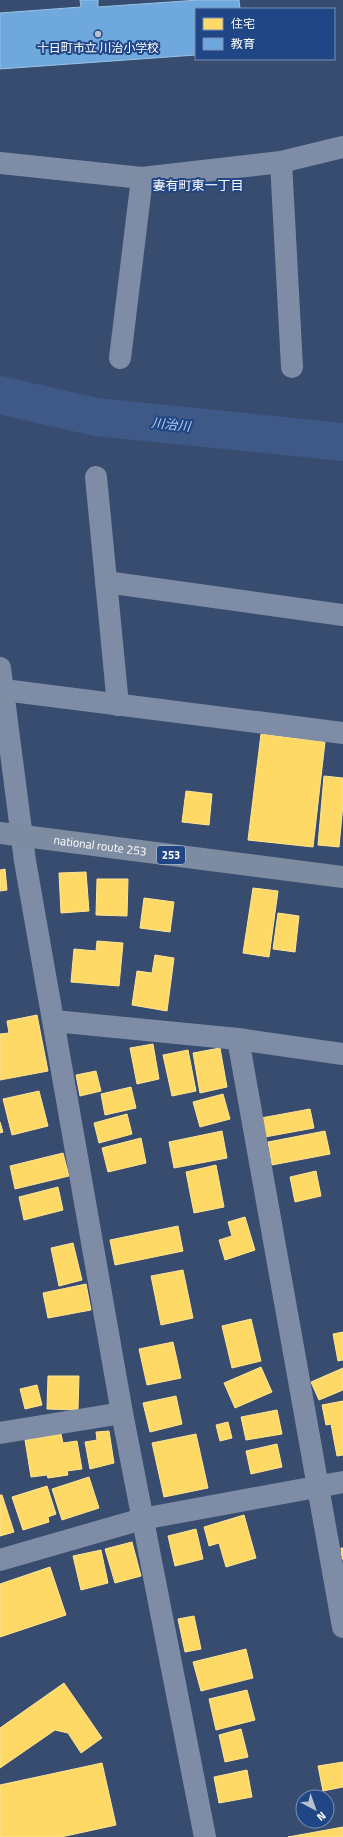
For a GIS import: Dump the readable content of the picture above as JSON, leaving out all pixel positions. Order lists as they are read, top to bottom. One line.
{"streets":{"highway":["national route 253","253"]},"districts":["妻有町東一丁目"],"water":["川治川"],"places":["十日町市立 川治小学校"],"legend":["住宅","教育"],"north":"bottom right"}
